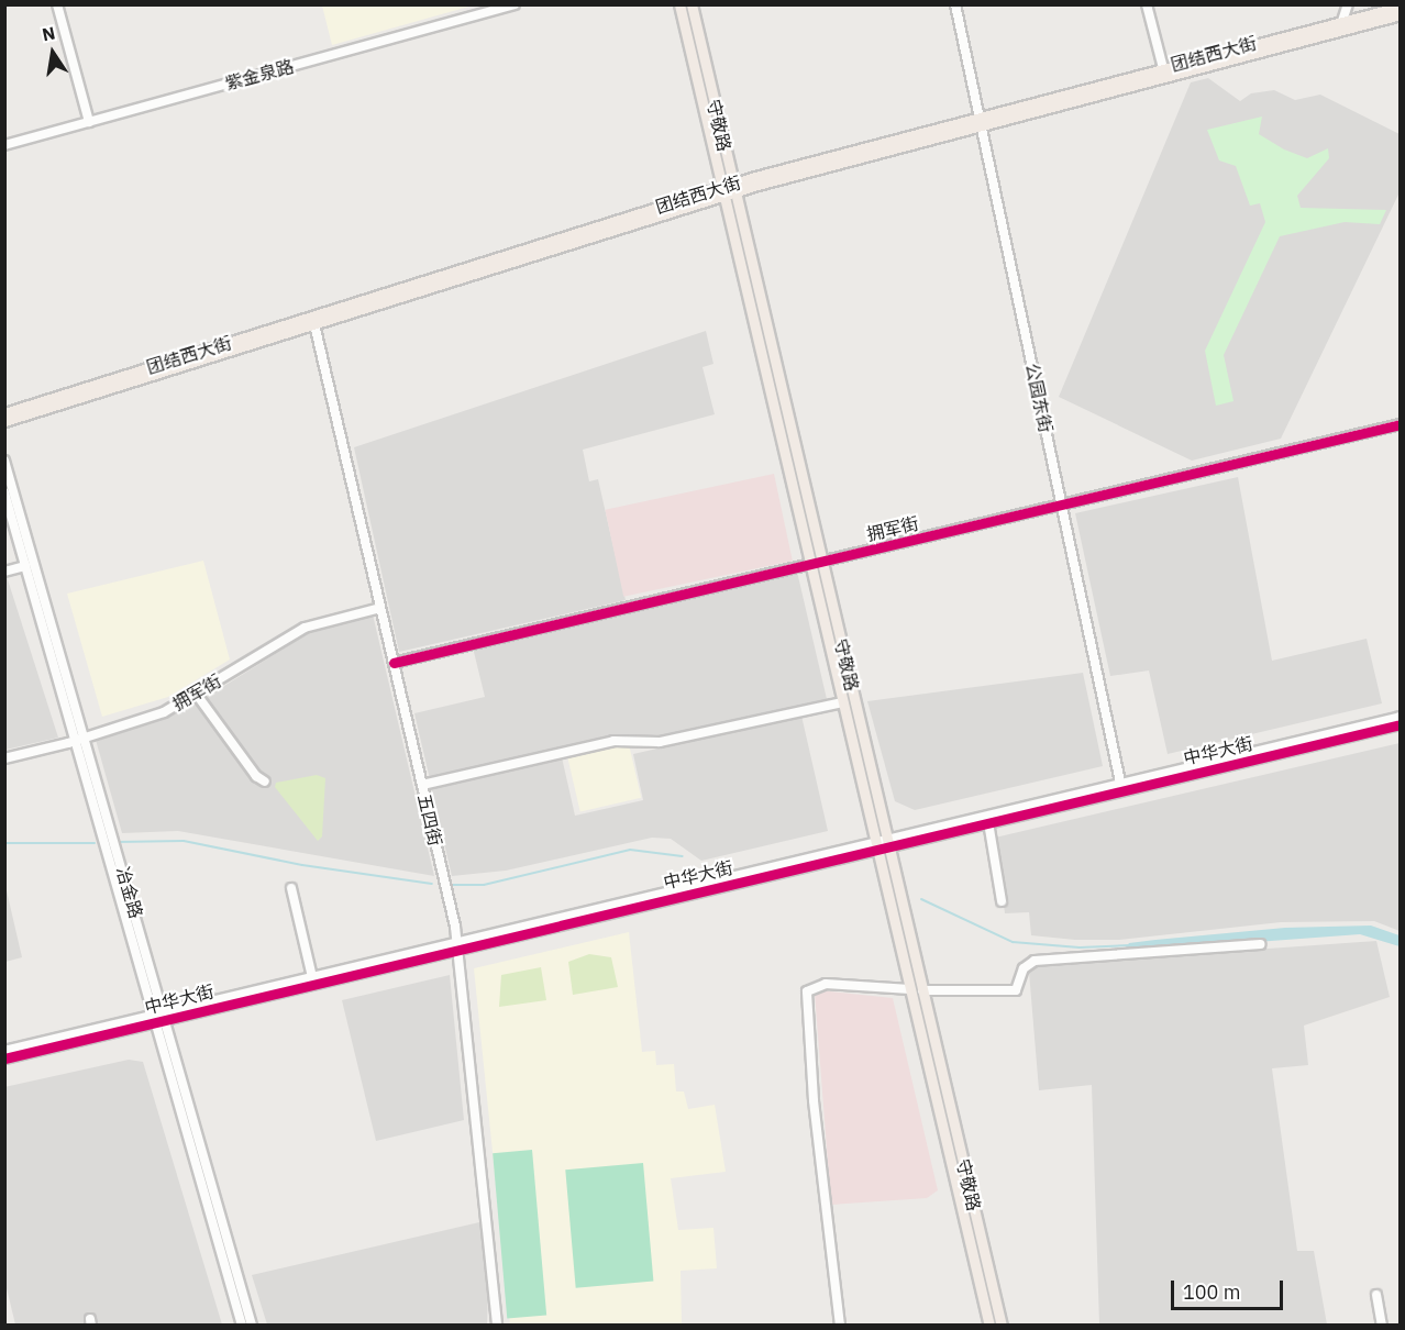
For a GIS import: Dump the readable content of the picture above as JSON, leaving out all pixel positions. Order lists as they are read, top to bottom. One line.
{"streets":{"main road":["团结西大街","守敬路"],"street":["紫金泉路","公园东街","拥军街","中华大街","五四街","冶金路"]},"crossings":[["团结西大街","守敬路"],["团结西大街","公园东街"],["团结西大街","五四街"],["守敬路","拥军街"],["守敬路","中华大街"],["公园东街","拥军街"],["公园东街","中华大街"],["拥军街","五四街"],["拥军街","冶金路"],["中华大街","五四街"],["中华大街","冶金路"]],"scale_bar":"100 m","north":"top"}
